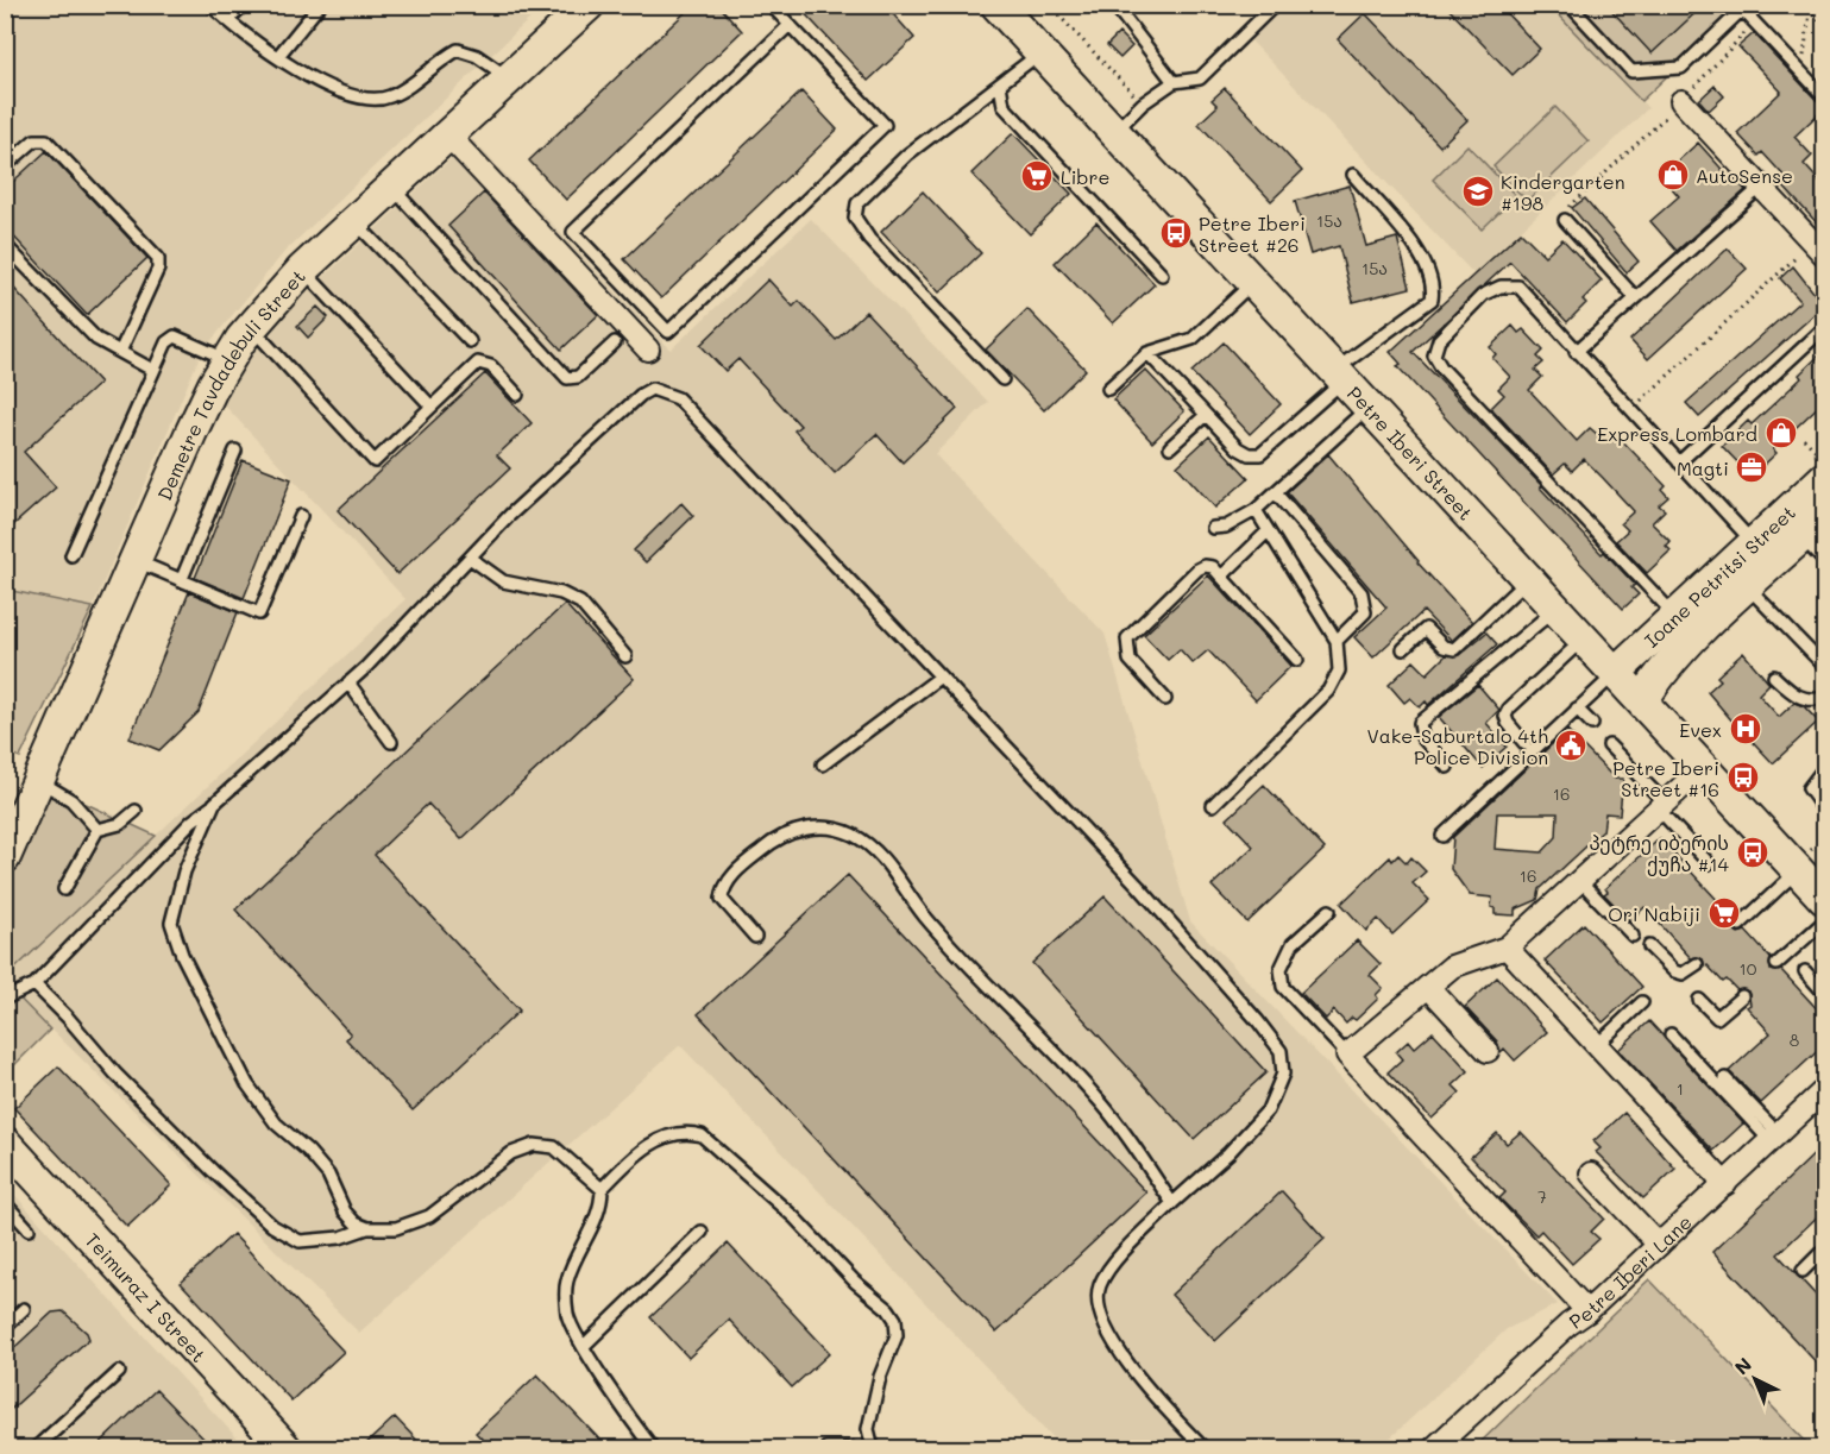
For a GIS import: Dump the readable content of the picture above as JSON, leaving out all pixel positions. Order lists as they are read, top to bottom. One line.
{"streets":{"street":["Demetre Tavdadebuli Street","Petre Iberi Street","Ioane Petritsi Street","Petre Iberi Lane","Teimuraz I Street"]},"crossings":[["Petre Iberi Street","Ioane Petritsi Street"]],"places":{"shop":["AutoSense","Express Lombard"],"supermarket":["Libre","Ori Nabiji"],"school or university":["Kindergarten #198"],"bus stop":["Petre Iberi Street #26","Petre Iberi Street #16","პეტრე იბერის ქუჩა #14"],"office":["Magti"],"hospital":["Evex"],"public building":["Vake-Saburtalo 4th Police Division"]},"house_numbers":["15ა","15ა","16","16","10","8","1","7"],"north":"top left"}
